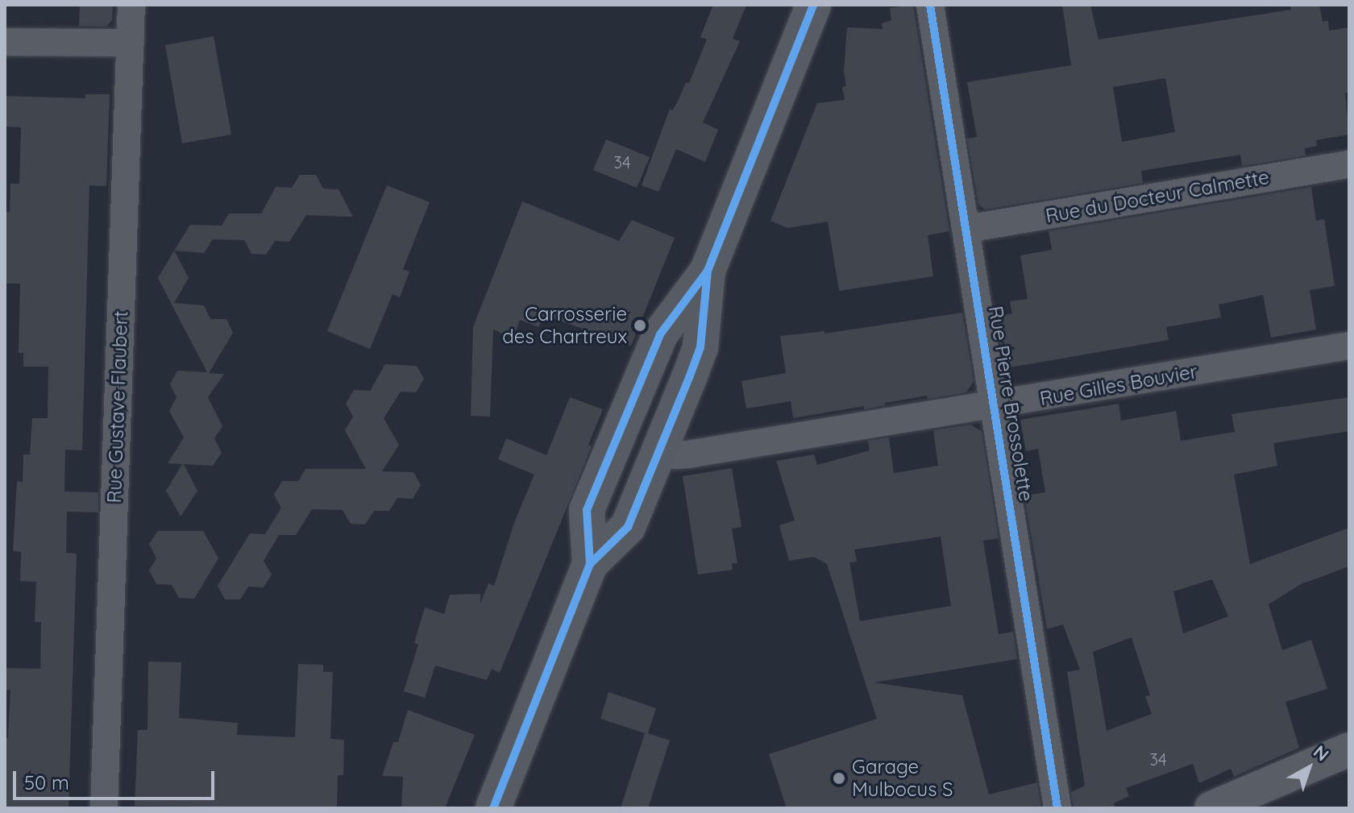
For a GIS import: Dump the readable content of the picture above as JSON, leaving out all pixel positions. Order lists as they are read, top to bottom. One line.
{"streets":{"street":["Rue du Docteur Calmette","Rue Gilles Bouvier","Rue Pierre Brossolette","Rue Gustave Flaubert"]},"crossings":[["Rue du Docteur Calmette","Rue Pierre Brossolette"],["Rue Gilles Bouvier","Rue Pierre Brossolette"]],"places":["Carrosserie des Chartreux","Garage Mulbocus S"],"house_numbers":["34","34"],"scale_bar":"50 m","north":"top right"}
